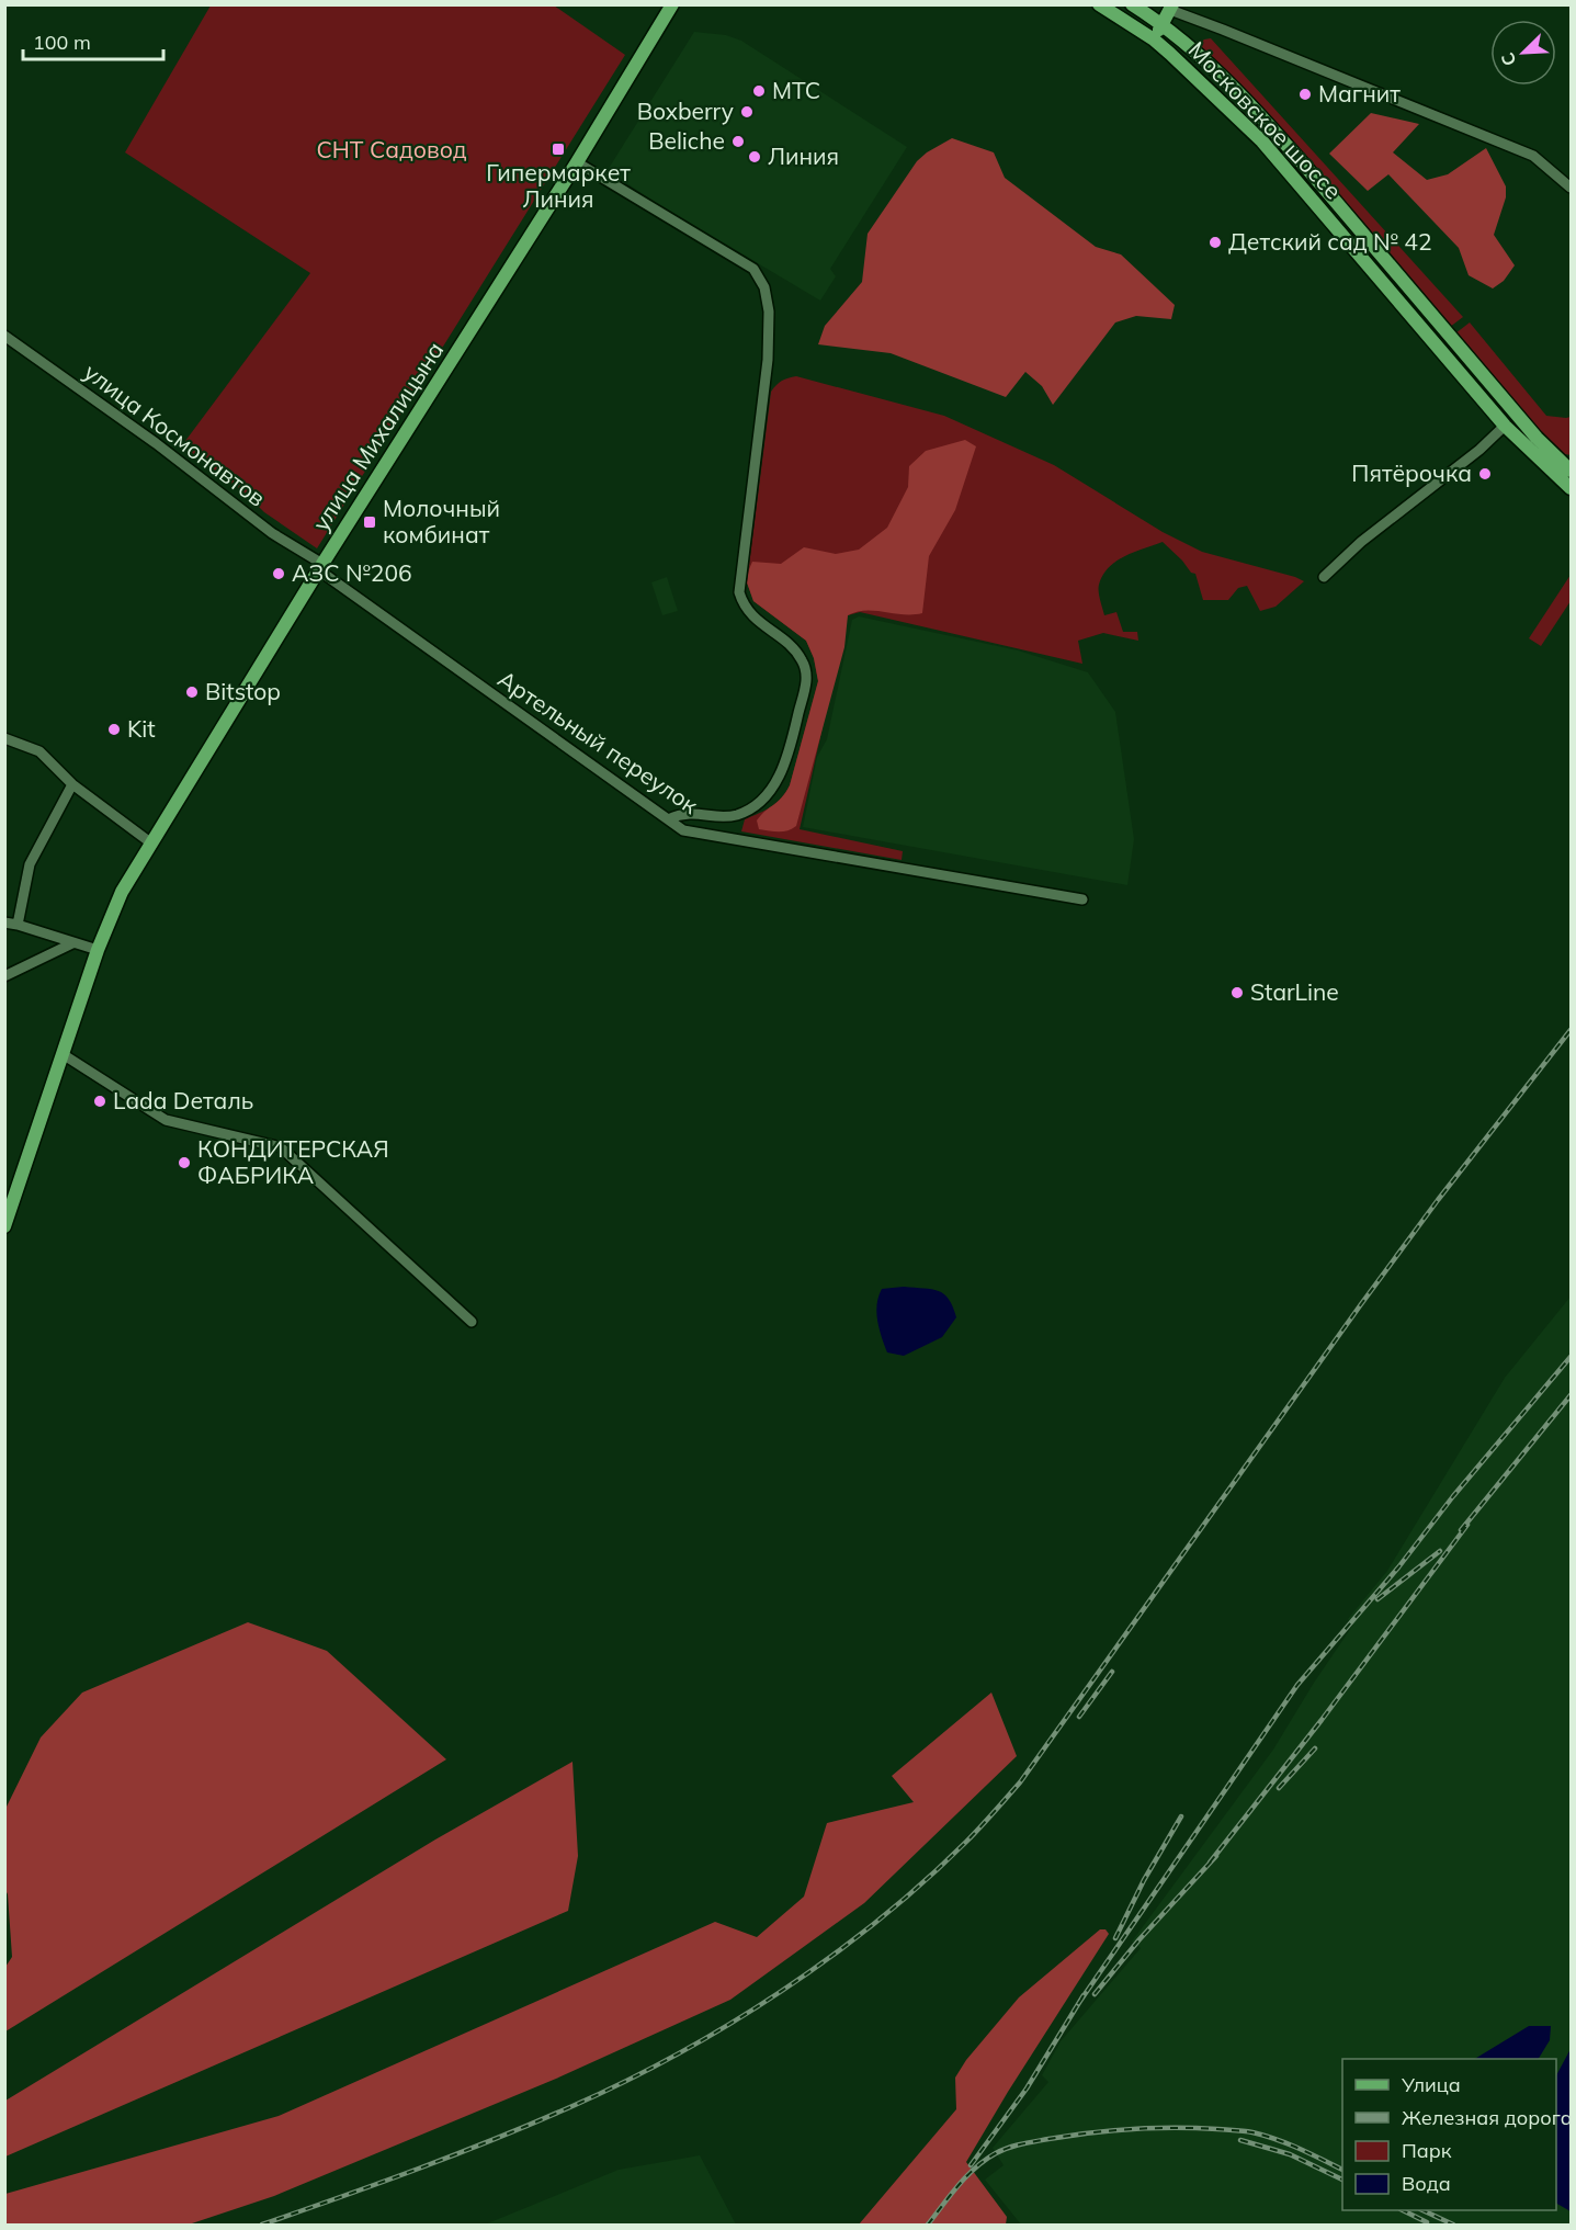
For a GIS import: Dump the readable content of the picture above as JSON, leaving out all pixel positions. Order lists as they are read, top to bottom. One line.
{"streets":{"main road":["Московское шоссе","улица Михалицына"],"street":["улица Космонавтов","Артельный переулок"]},"crossings":[["улица Космонавтов","улица Михалицына"],["улица Космонавтов","Артельный переулок"],["улица Михалицына","Артельный переулок"]],"parks":["СНТ Садовод"],"places":{"other":["МТС","Магнит","Boxberry","Beliche","Линия","Детский сад № 42","Пятёрочка","АЗС №206","Bitstop","Kit","StarLine","Lada Dеталь","КОНДИТЕРСКАЯ ФАБРИКА"],"transit":["Гипермаркет Линия","Молочный комбинат"]},"legend":["Улица","Железная дорога","Парк","Вода"],"scale_bar":"100 m","north":"bottom left"}
